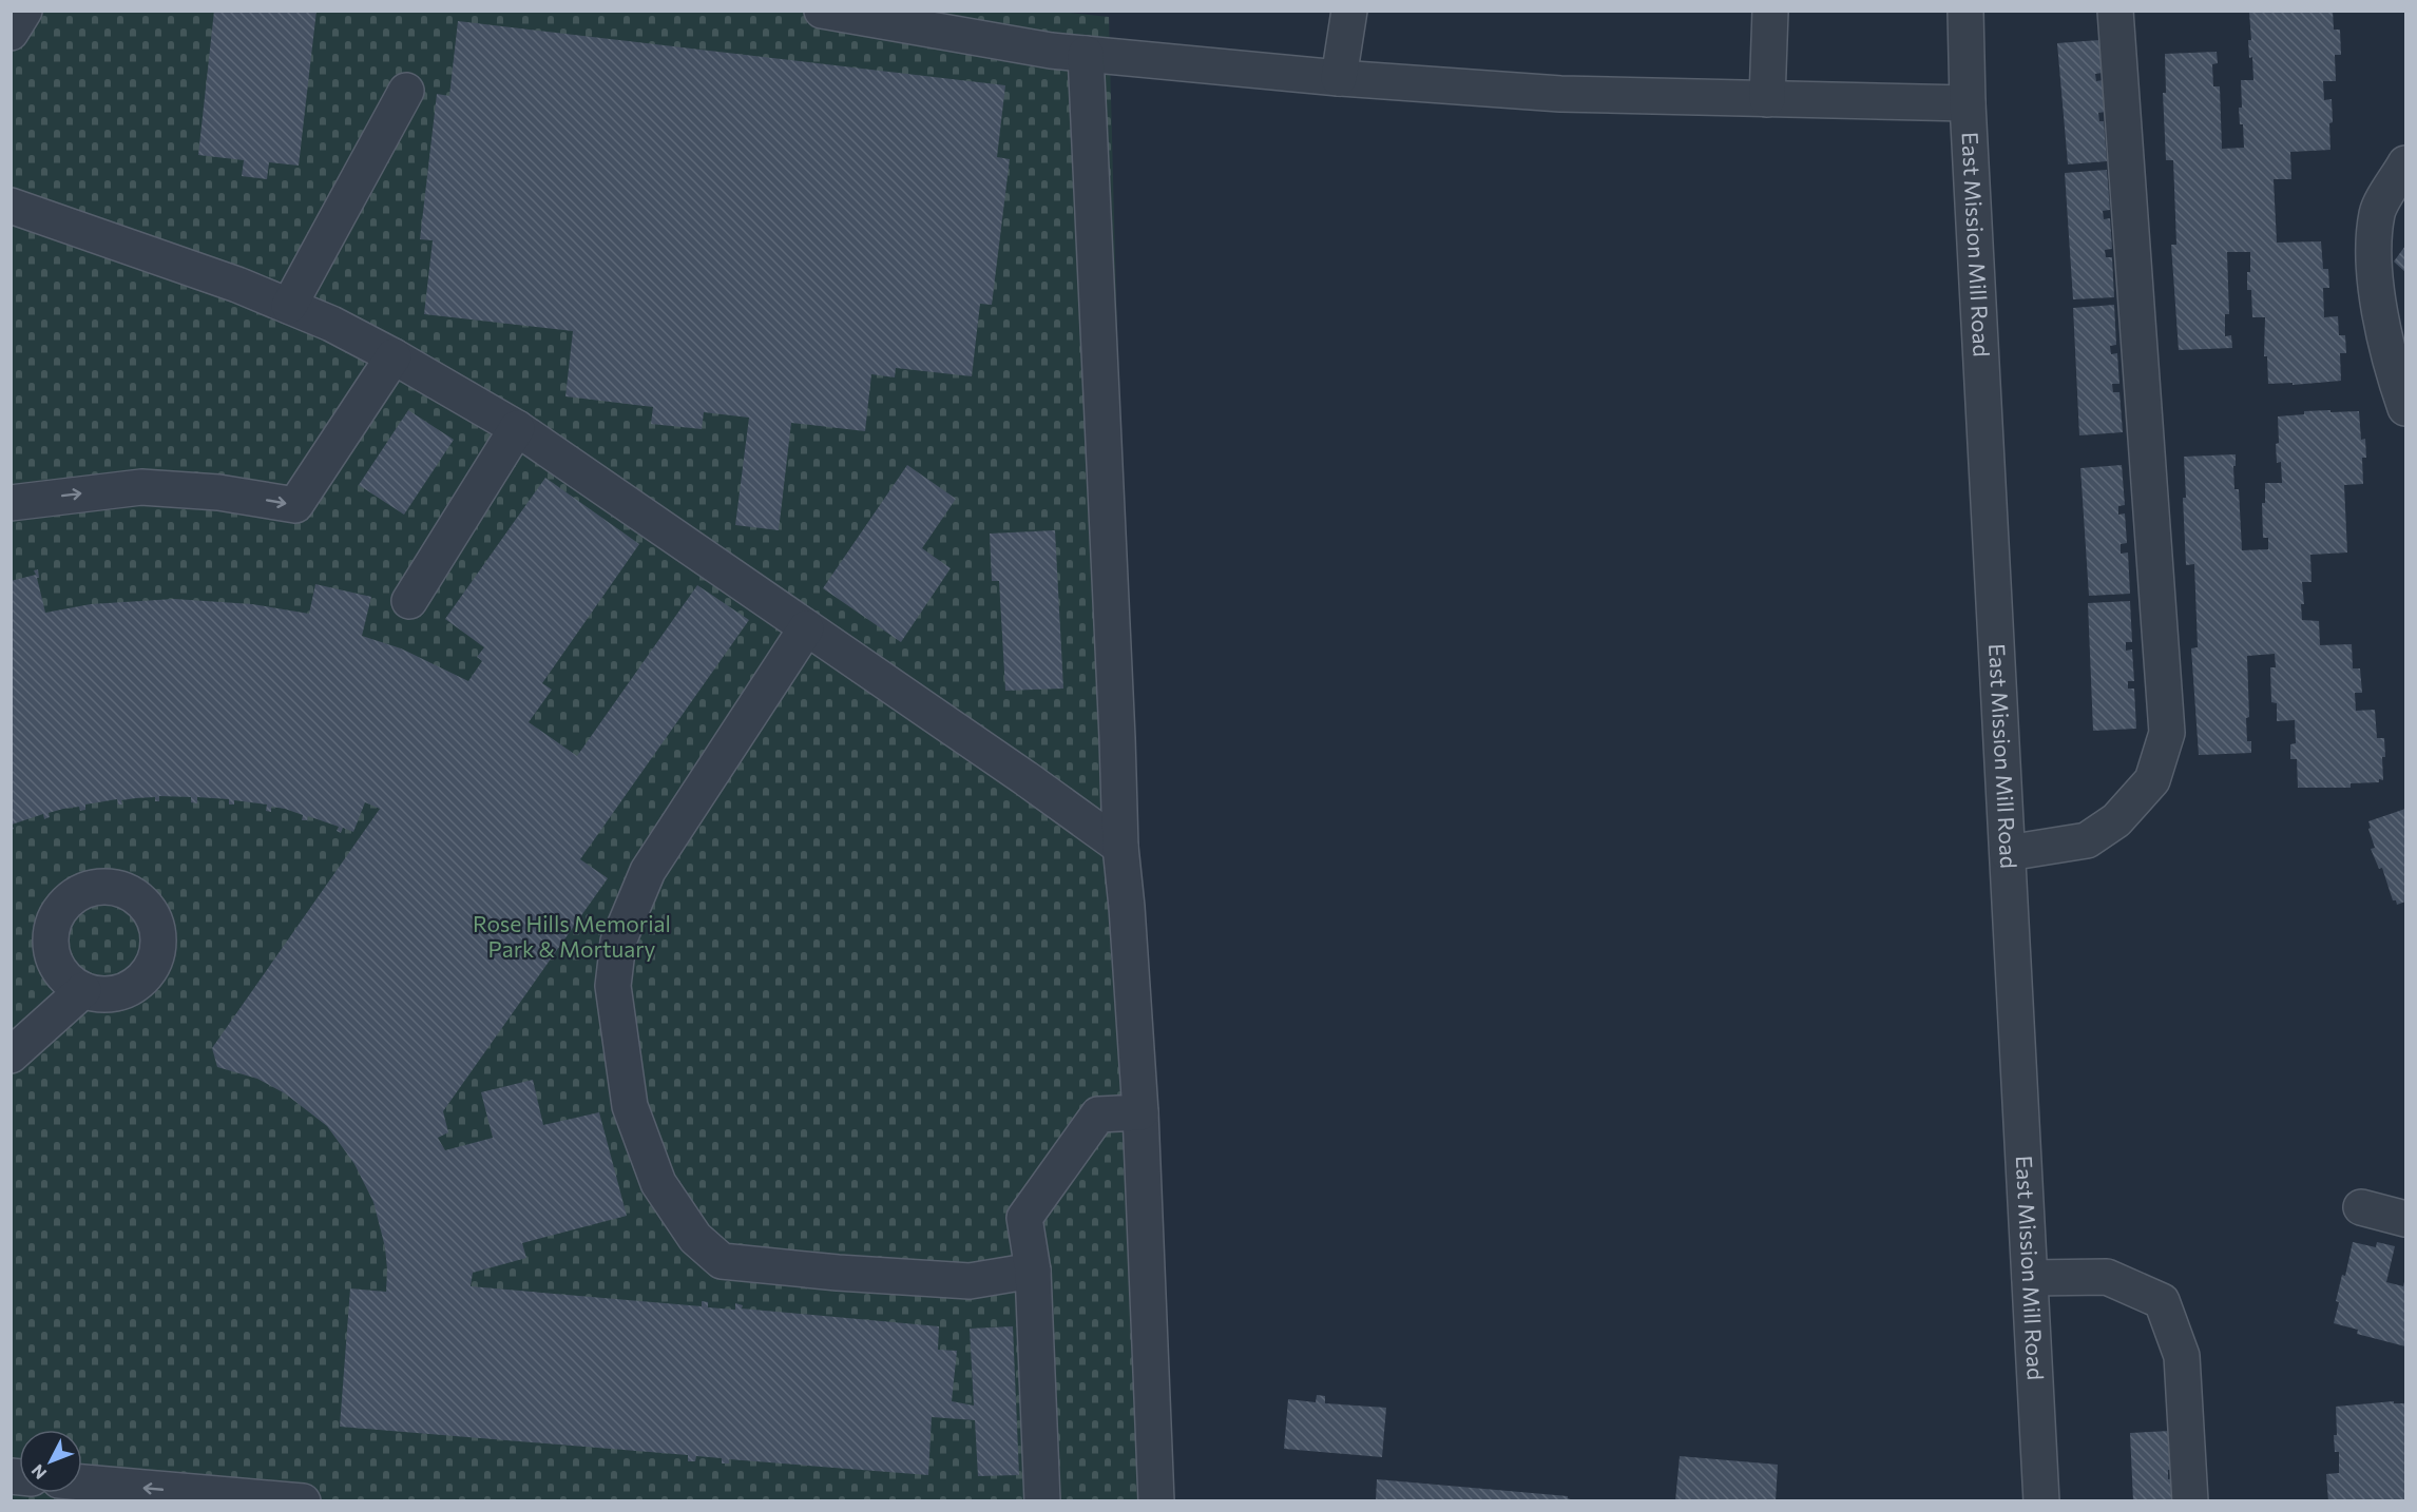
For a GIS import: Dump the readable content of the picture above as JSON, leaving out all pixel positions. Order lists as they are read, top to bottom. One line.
{"streets":{"street":["East Mission Mill Road"]},"parks":["Rose Hills Memorial Park & Mortuary"],"north":"bottom left"}
